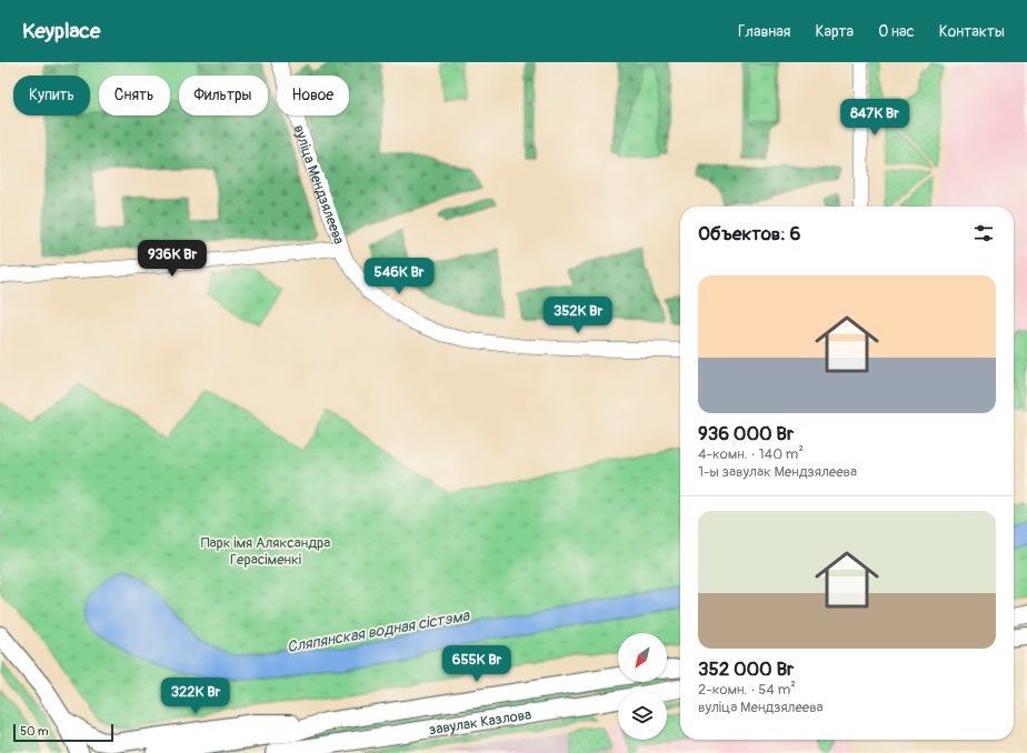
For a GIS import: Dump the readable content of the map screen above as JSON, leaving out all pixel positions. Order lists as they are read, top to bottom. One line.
{"streets":{"main road":["завулак Казлова"],"street":["вуліца Мендзялеева"]},"water":["Сляпянская водная сістэма"],"parks":["Парк імя Аляксандра Герасіменкі"],"scale_bar":"50 m","north":"bottom left","page":{"header":"Keyplace","nav":["Главная","Карта","О нас","Контакты"],"chip":["Купить","Снять","Фильтры","Новое"],"price":["847K Br","936K Br","546K Br","352K Br","655K Br","322K Br"],"heading":"Объектов: 6","list":[{"name":"936 000 Br","note":"4-комн. · 140 m² · 1-ы завулак Мендзялеева"},{"name":"352 000 Br","note":"2-комн. · 54 m² · вуліца Мендзялеева"}],"scale":"50 m"}}
